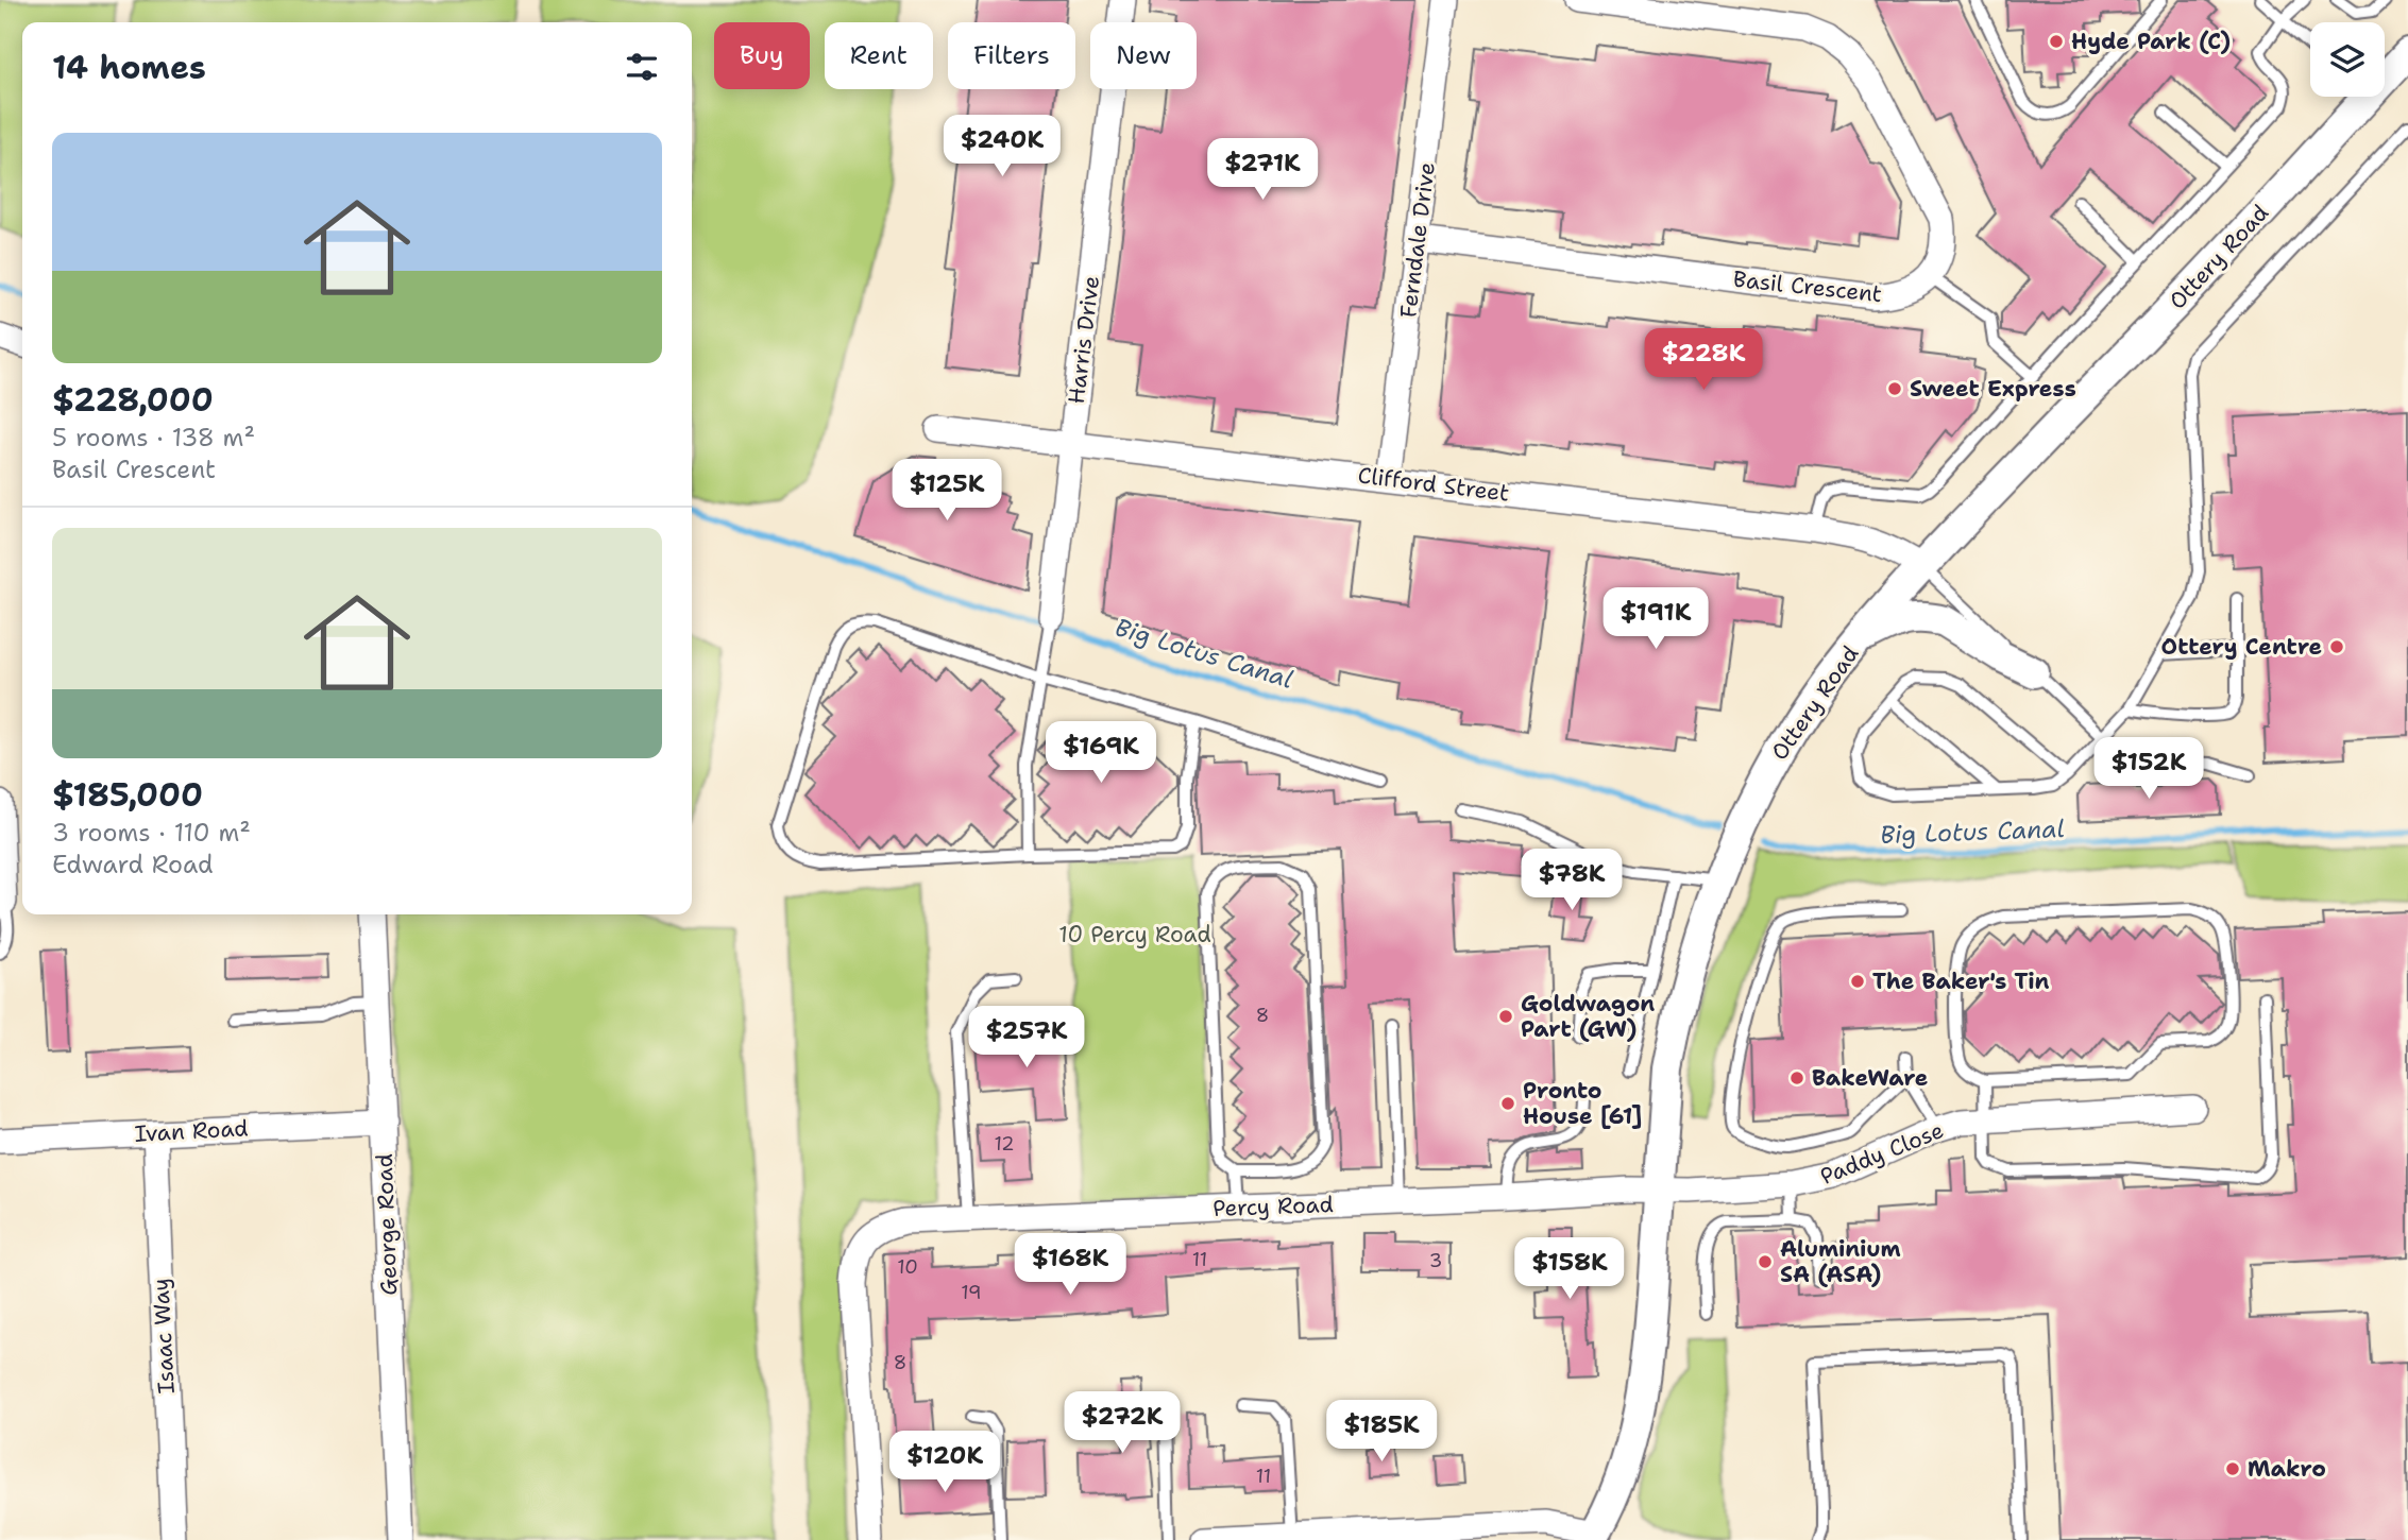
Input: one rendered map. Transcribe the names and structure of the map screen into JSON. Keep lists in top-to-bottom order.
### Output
{
  "streets": {
    "street": [
      "Ferndale Drive",
      "Ottery Road",
      "Basil Crescent",
      "Harris Drive",
      "Clifford Street",
      "Ivan Road",
      "Paddy Close",
      "Percy Road",
      "George Road",
      "Isaac Way"
    ]
  },
  "crossings": [
    ["Ferndale Drive", "Basil Crescent"],
    ["Ferndale Drive", "Clifford Street"],
    ["Ottery Road", "Clifford Street"],
    ["Ottery Road", "Paddy Close"],
    ["Ottery Road", "Percy Road"],
    ["Harris Drive", "Clifford Street"],
    ["Ivan Road", "George Road"],
    ["Ivan Road", "Isaac Way"],
    ["Paddy Close", "Percy Road"]
  ],
  "water": ["Big Lotus Canal"],
  "parks": ["10 Percy Road"],
  "places": [
    "Hyde Park (C)",
    "Sweet Express",
    "Ottery Centre",
    "The Baker's Tin",
    "Goldwagon Part (GW)",
    "BakeWare",
    "Pronto House [61]",
    "Aluminium SA (ASA)",
    "Makro"
  ],
  "house_numbers": [
    "8",
    "12",
    "11",
    "3",
    "10",
    "19",
    "8",
    "11"
  ],
  "page": {
    "chip": [
      "Buy",
      "Rent",
      "Filters",
      "New"
    ],
    "heading": "14 homes",
    "list": [
      {
        "name": "$228,000",
        "note": "5 rooms · 138 m² · Basil Crescent"
      },
      {
        "name": "$185,000",
        "note": "3 rooms · 110 m² · Edward Road"
      }
    ],
    "price": [
      "$240K",
      "$271K",
      "$228K",
      "$125K",
      "$191K",
      "$169K",
      "$152K",
      "$78K",
      "$257K",
      "$168K",
      "$158K",
      "$272K",
      "$185K",
      "$120K"
    ]
  }
}
